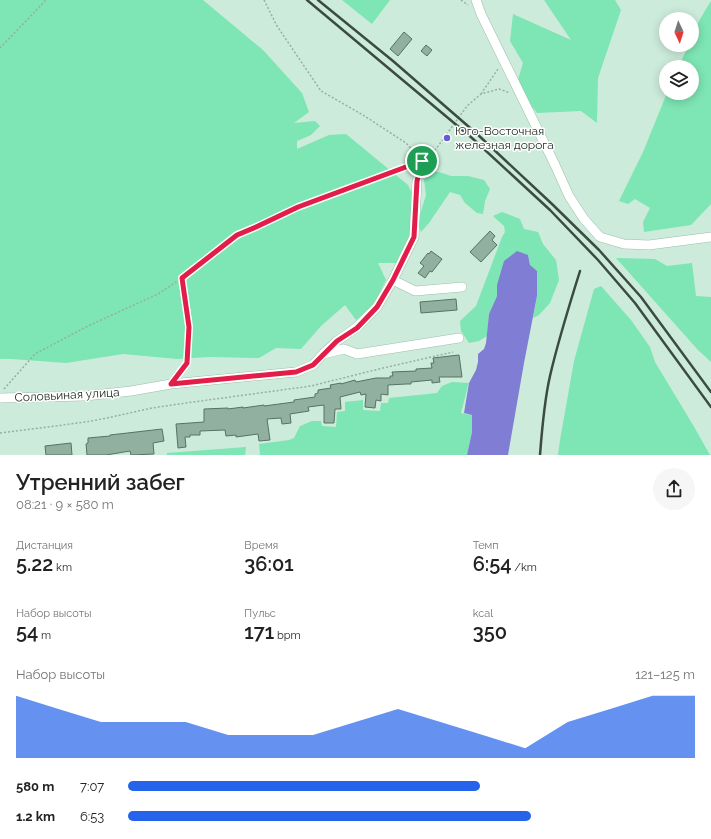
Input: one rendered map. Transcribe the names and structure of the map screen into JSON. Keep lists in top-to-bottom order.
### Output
{
  "streets": {
    "street": ["Соловьиная улица"]
  },
  "places": ["Юго-Восточная железная дорога"],
  "north": "bottom",
  "page": {
    "heading": ["Утренний забег", "08:21 · 9 × 580 m"],
    "stats": [
      ["Дистанция", "5.22 km"],
      ["Время", "36:01"],
      ["Темп", "6:54 /km"],
      ["Набор высоты", "54 m"],
      ["Пульс", "171 bpm"],
      ["kcal", "350"]
    ],
    "chart": ["Набор высоты", "121–125 m"],
    "list": [
      {
        "name": "580 m",
        "note": "7:07"
      },
      {
        "name": "1.2 km",
        "note": "6:53"
      }
    ]
  }
}
